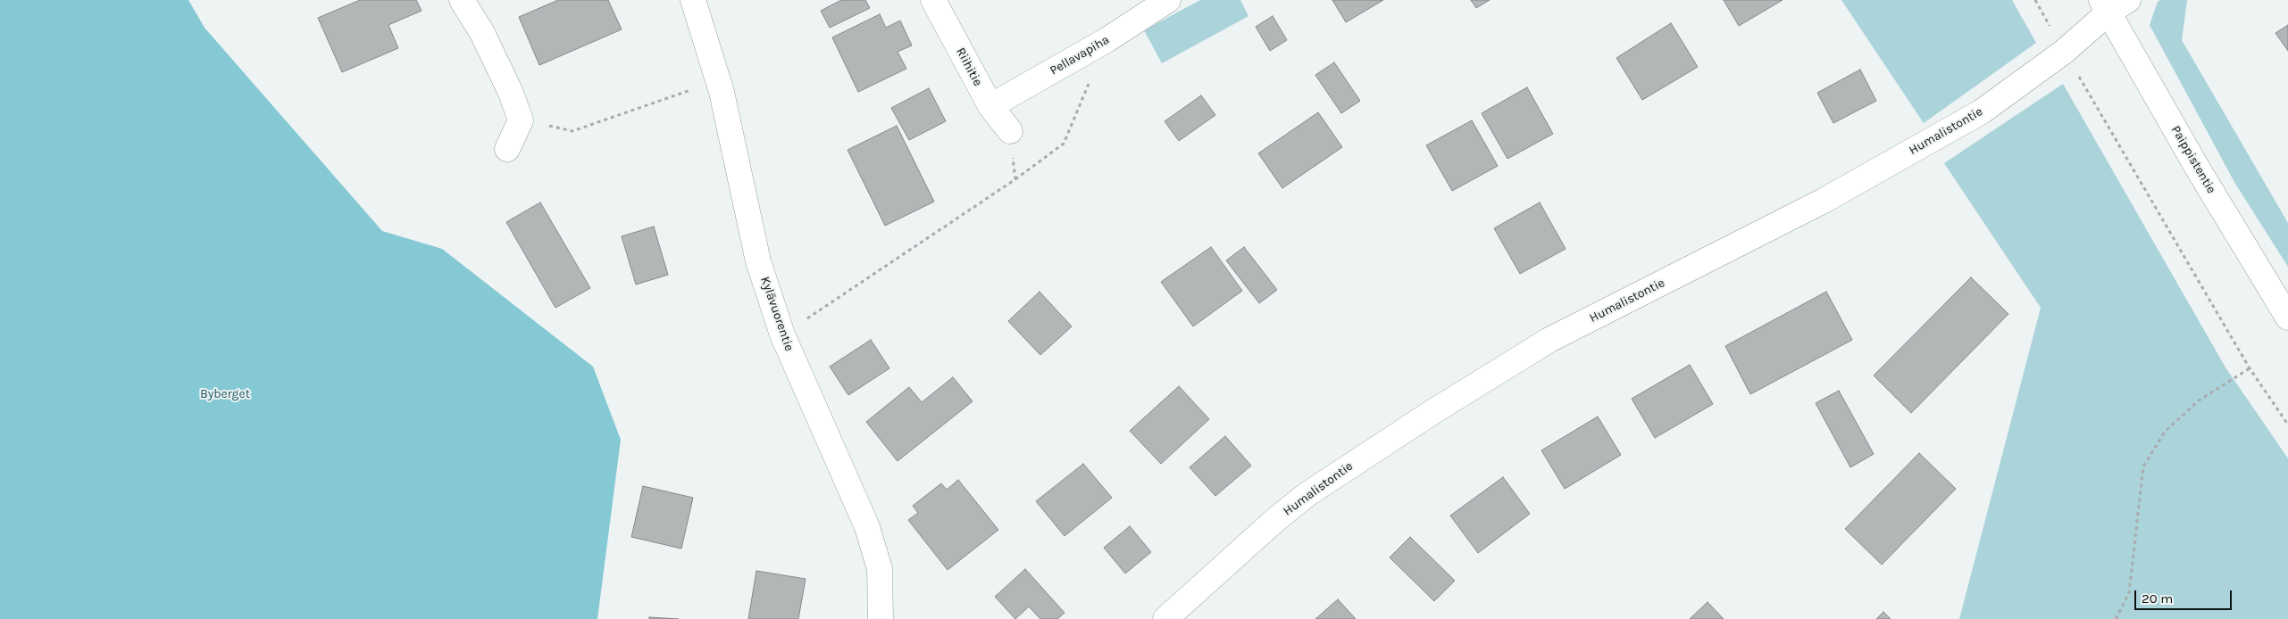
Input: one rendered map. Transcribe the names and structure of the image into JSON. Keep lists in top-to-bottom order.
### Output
{
  "streets": {
    "street": [
      "Pellavapiha",
      "Riihitie",
      "Humalistontie",
      "Paippistentie",
      "Kylävuorentie"
    ]
  },
  "crossings": [
    ["Pellavapiha", "Riihitie"],
    ["Humalistontie", "Paippistentie"]
  ],
  "parks": ["Byberget"],
  "scale_bar": "20 m"
}
